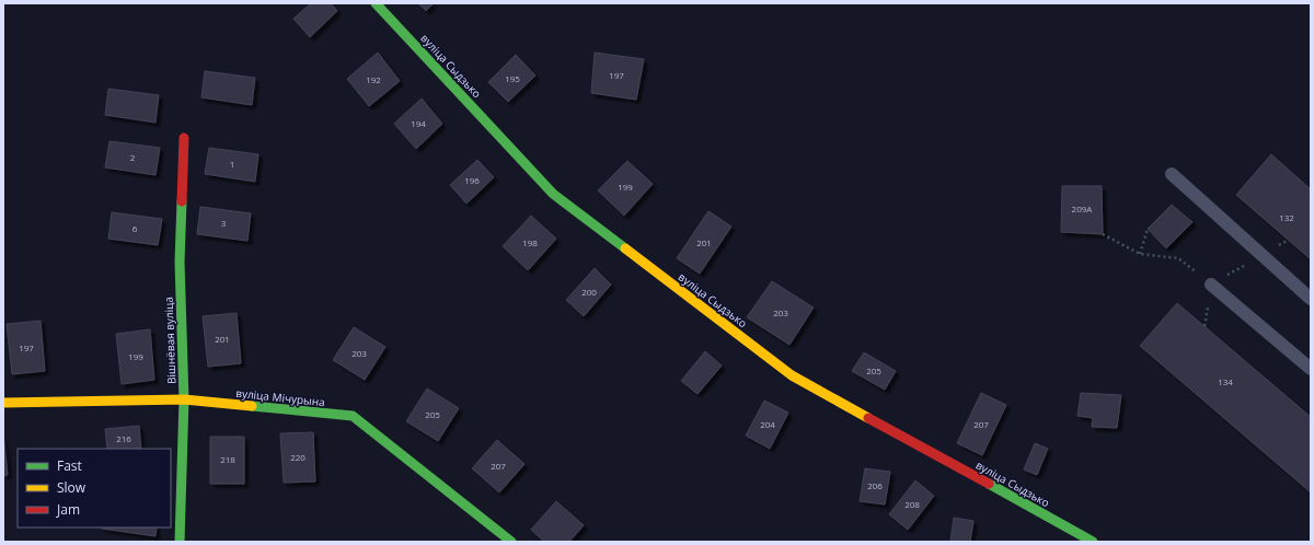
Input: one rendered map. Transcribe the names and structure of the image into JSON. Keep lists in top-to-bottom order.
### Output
{
  "streets": {
    "street": ["вуліца Сыдзько", "Вішнёвая вуліца", "вуліца Мічурына"]
  },
  "crossings": [
    ["Вішнёвая вуліца", "вуліца Мічурына"]
  ],
  "house_numbers": [
    "197",
    "195",
    "192",
    "194",
    "2",
    "1",
    "196",
    "199",
    "209А",
    "132",
    "3",
    "6",
    "198",
    "201",
    "200",
    "203",
    "201",
    "197",
    "203",
    "199",
    "205",
    "134",
    "205",
    "204",
    "207",
    "216",
    "220",
    "218",
    "207",
    "206",
    "208"
  ],
  "legend": ["Fast", "Slow", "Jam"]
}
